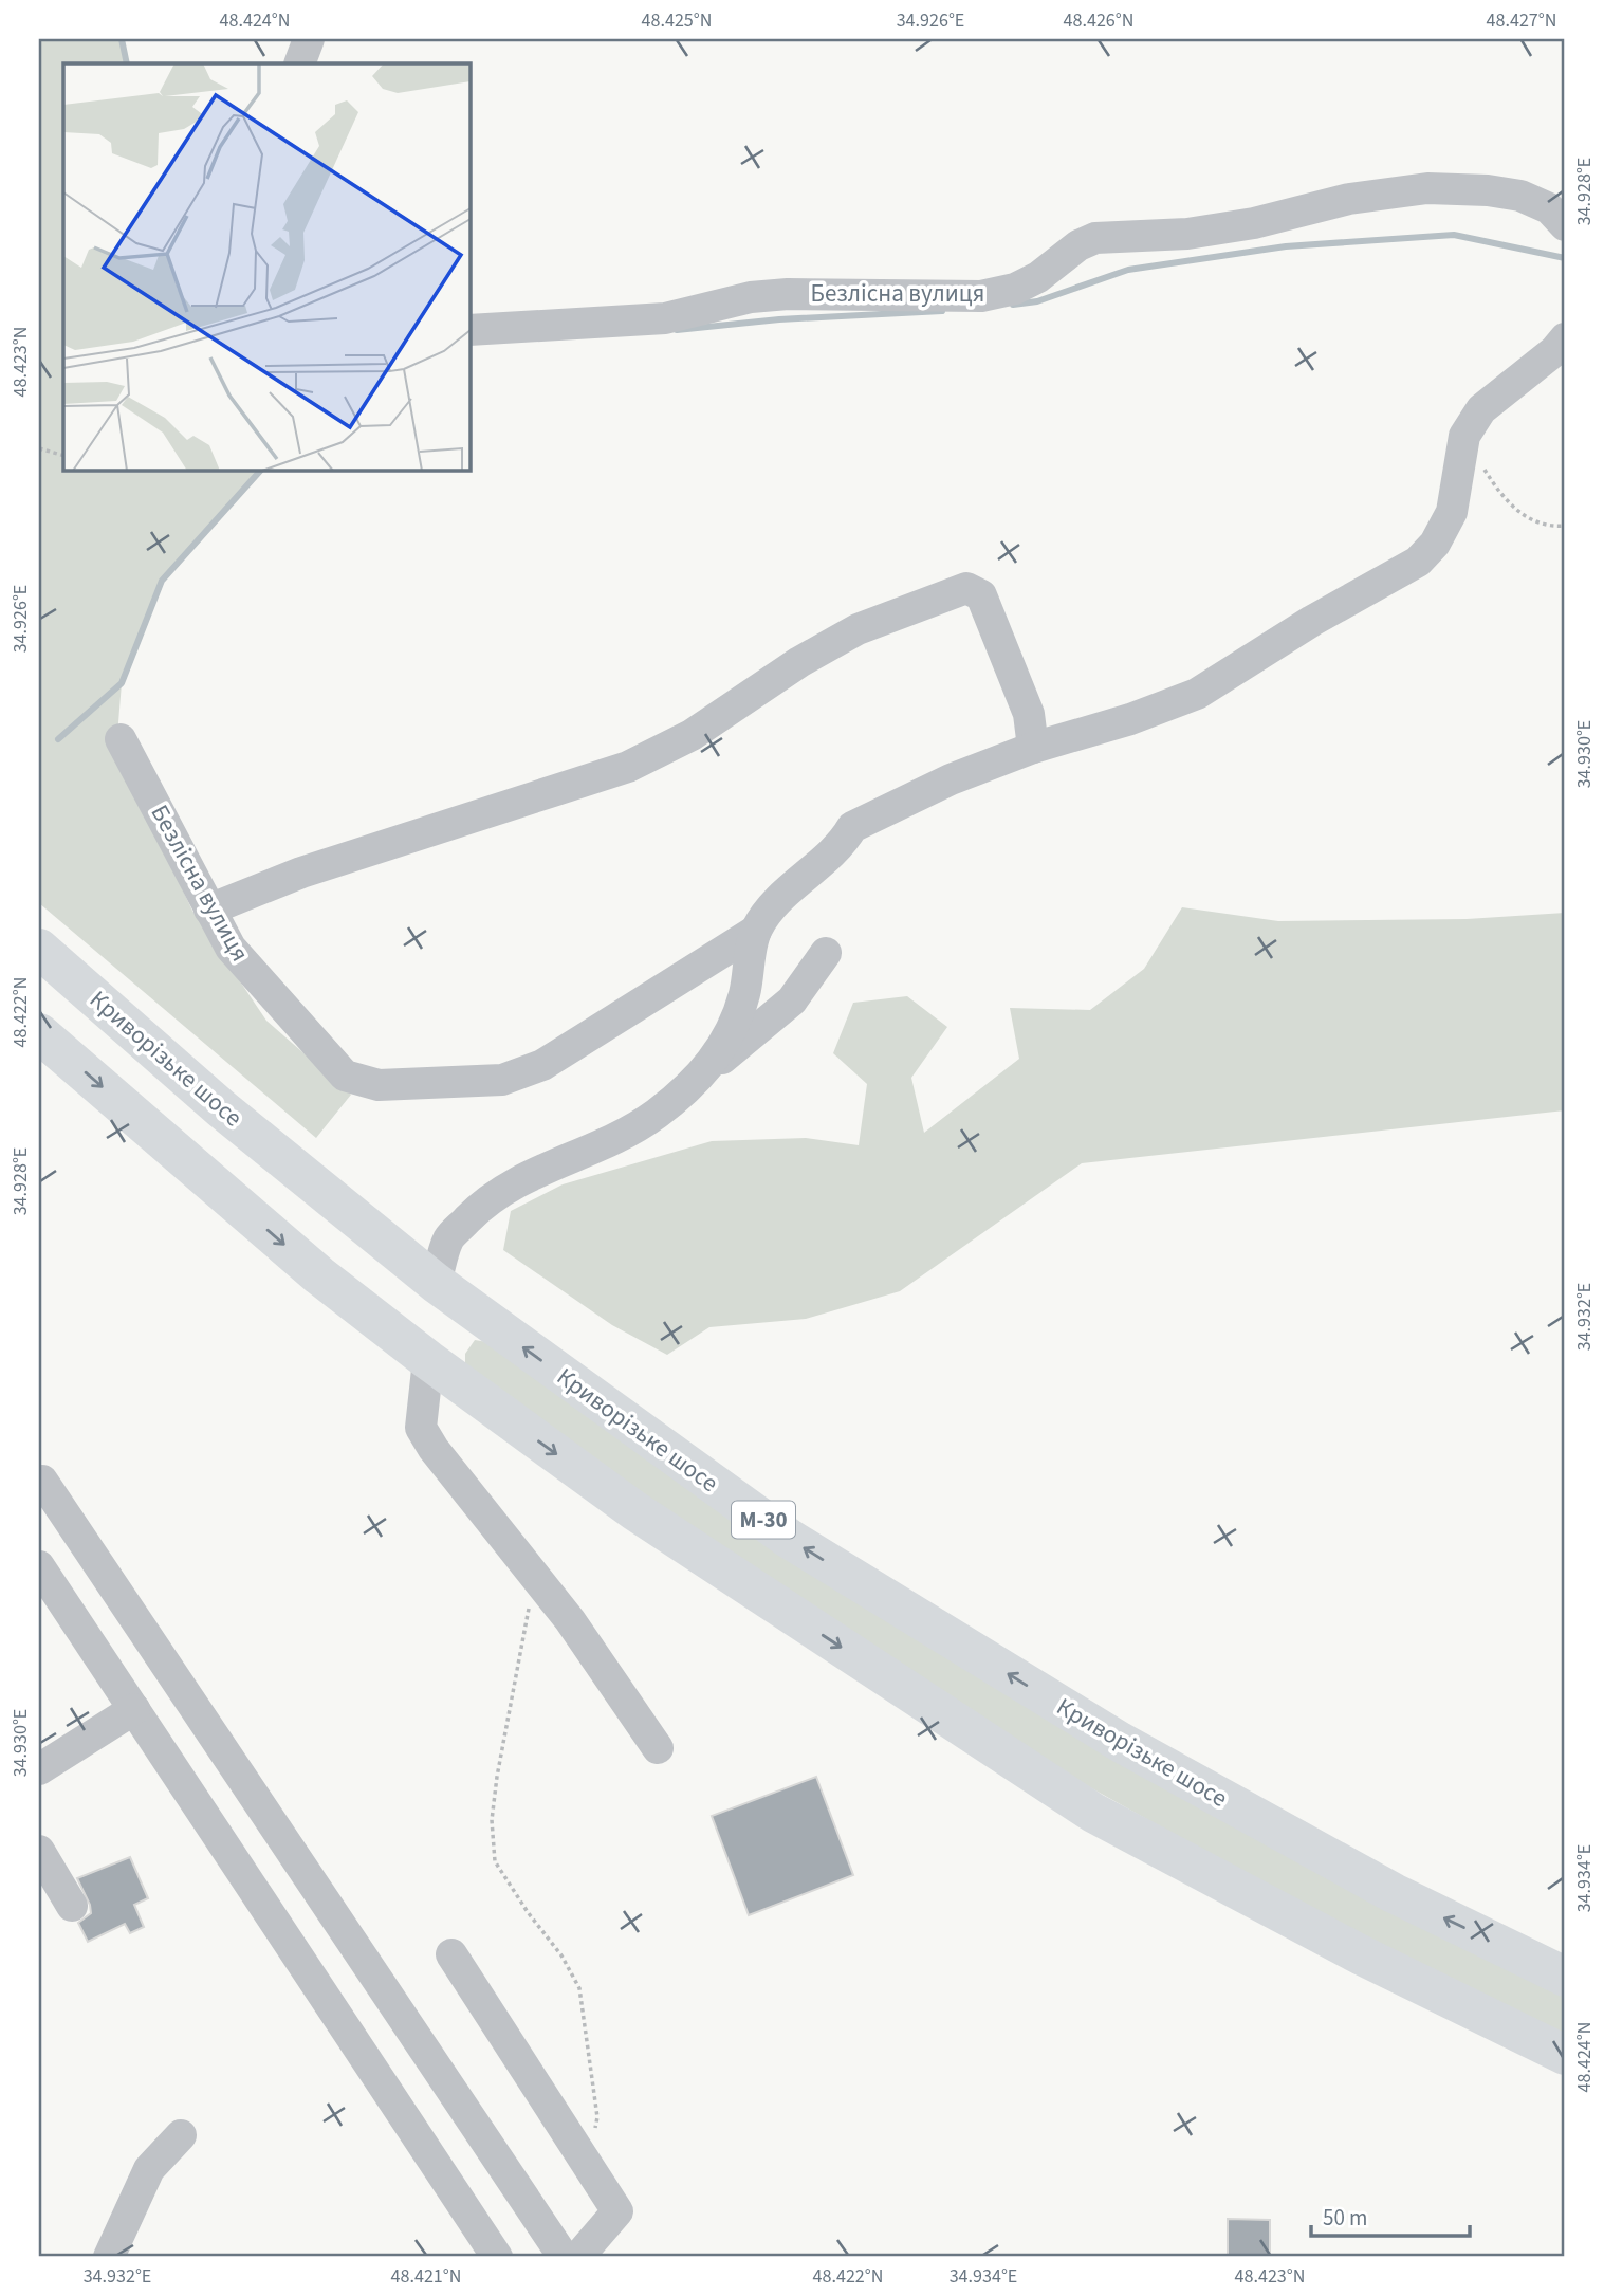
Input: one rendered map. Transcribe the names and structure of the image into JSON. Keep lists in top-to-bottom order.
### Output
{
  "streets": {
    "highway": ["Криворізьке шосе", "М-30"],
    "street": ["Безлісна вулиця"]
  },
  "crossings": [
    ["Безлісна вулиця", "Криворізьке шосе"]
  ],
  "scale_bar": "50 m",
  "coordinates": [
    "48.424°N",
    "48.425°N",
    "34.926°E",
    "48.426°N",
    "48.427°N",
    "34.928°E",
    "48.423°N",
    "34.930°E",
    "48.422°N",
    "34.932°E",
    "34.934°E",
    "48.421°N"
  ]
}
